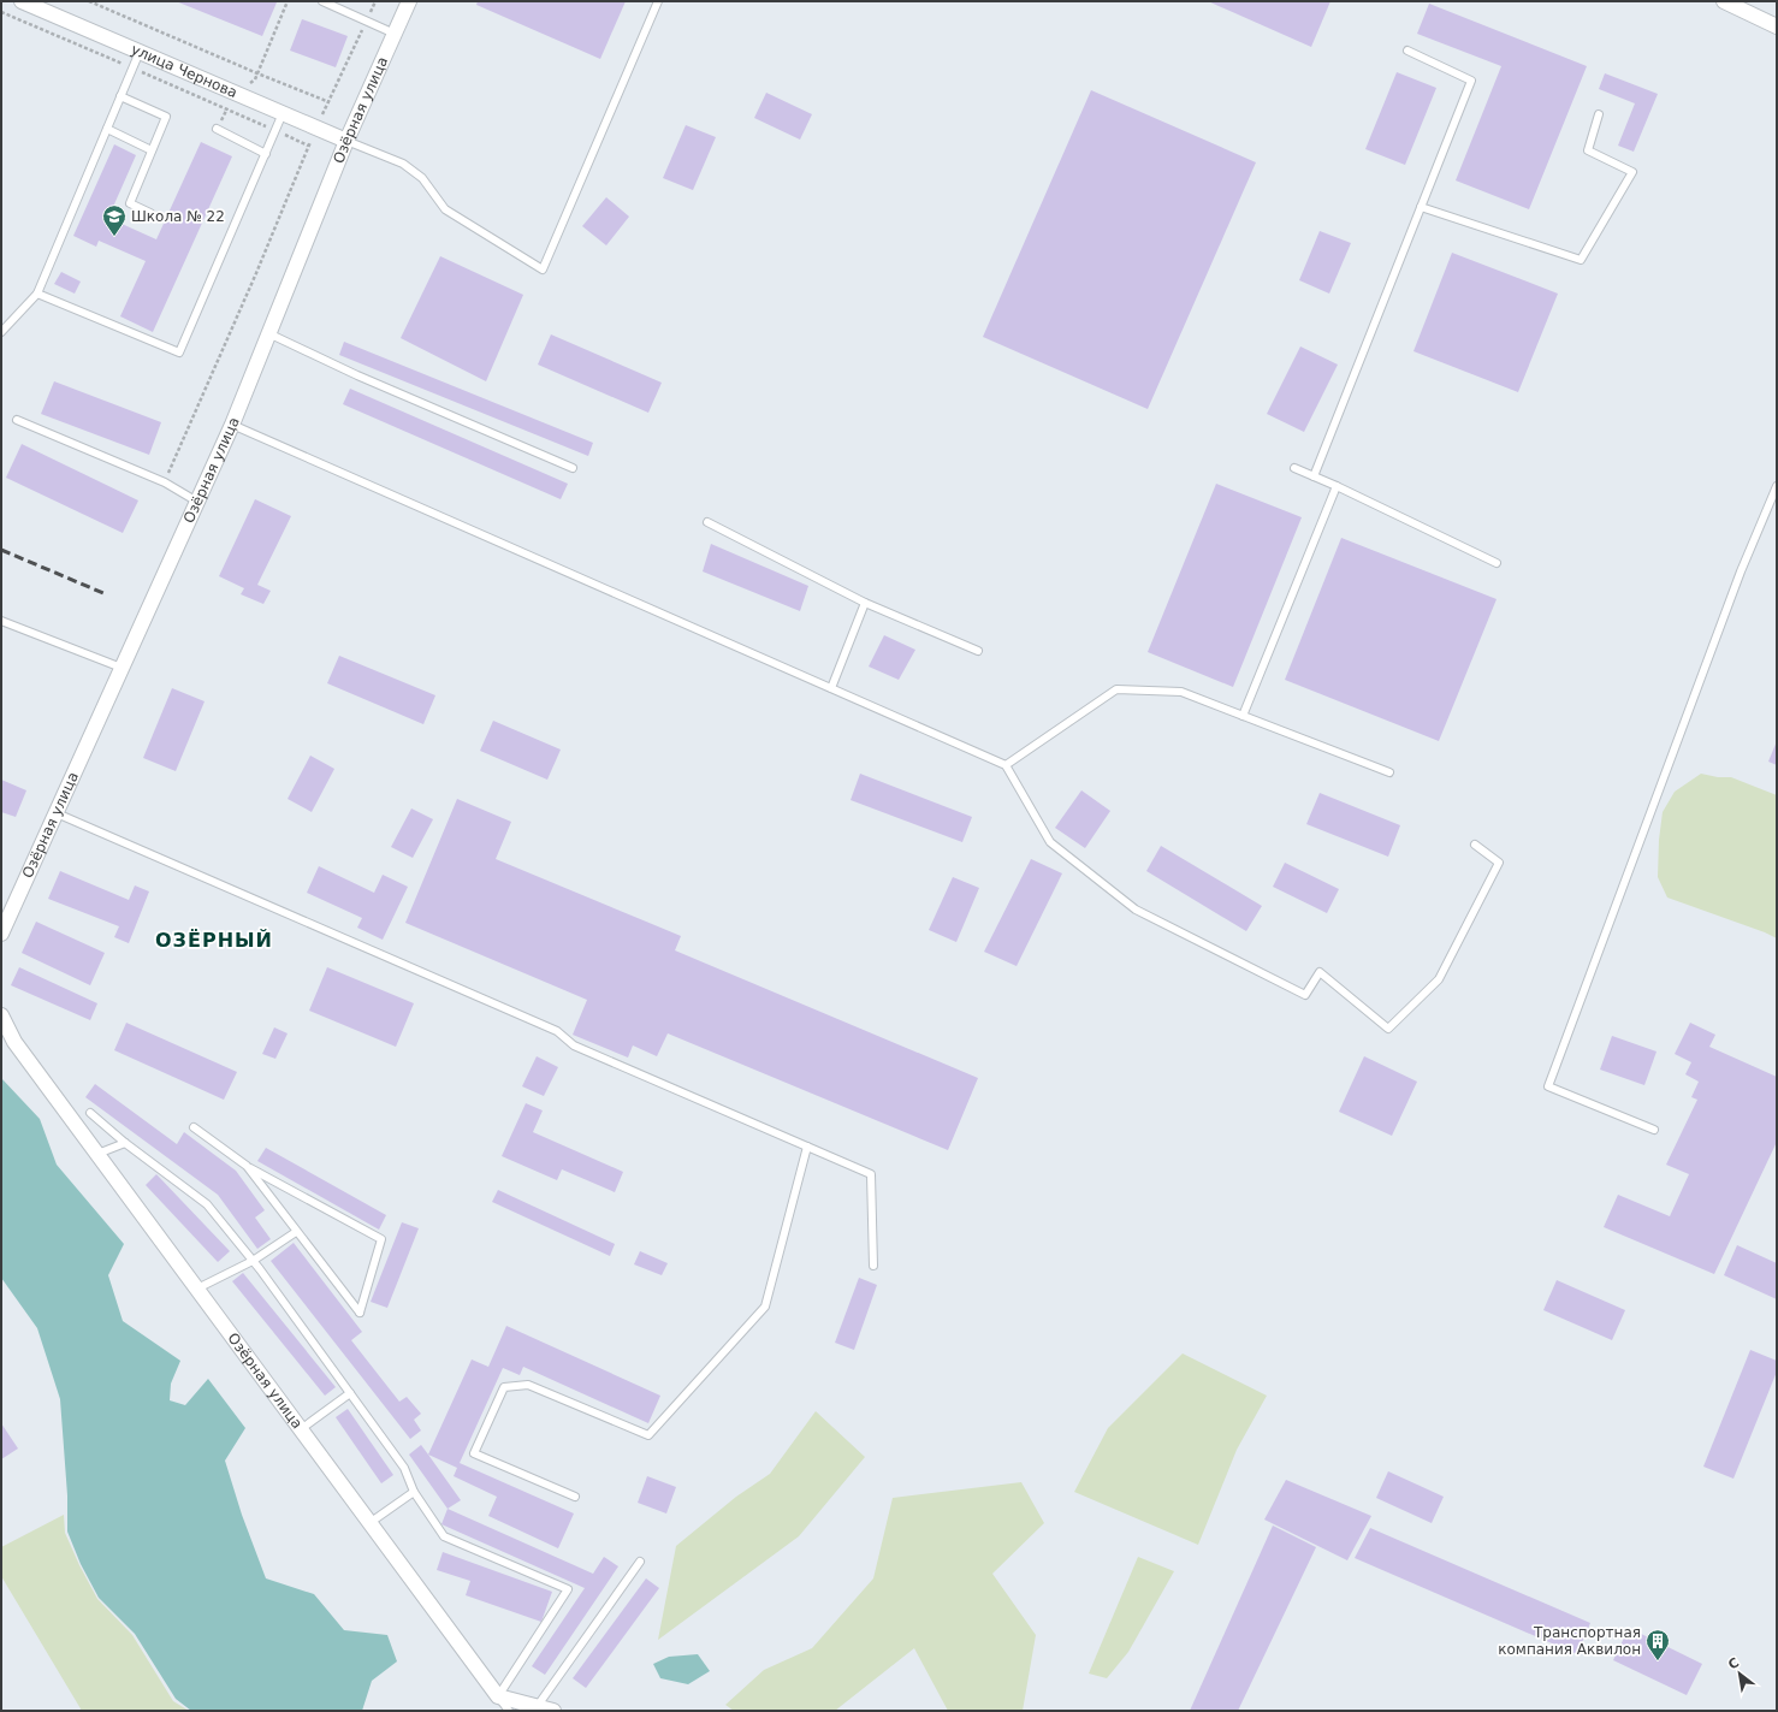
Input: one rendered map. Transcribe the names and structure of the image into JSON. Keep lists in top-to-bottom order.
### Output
{
  "streets": {
    "street": ["улица Чернова", "Озёрная улица"]
  },
  "crossings": [
    ["улица Чернова", "Озёрная улица"]
  ],
  "districts": ["ОЗЁРНЫЙ"],
  "places": {
    "school or university": ["Школа № 22"],
    "building": ["Транспортная компания Аквилон"]
  },
  "north": "top left"
}
